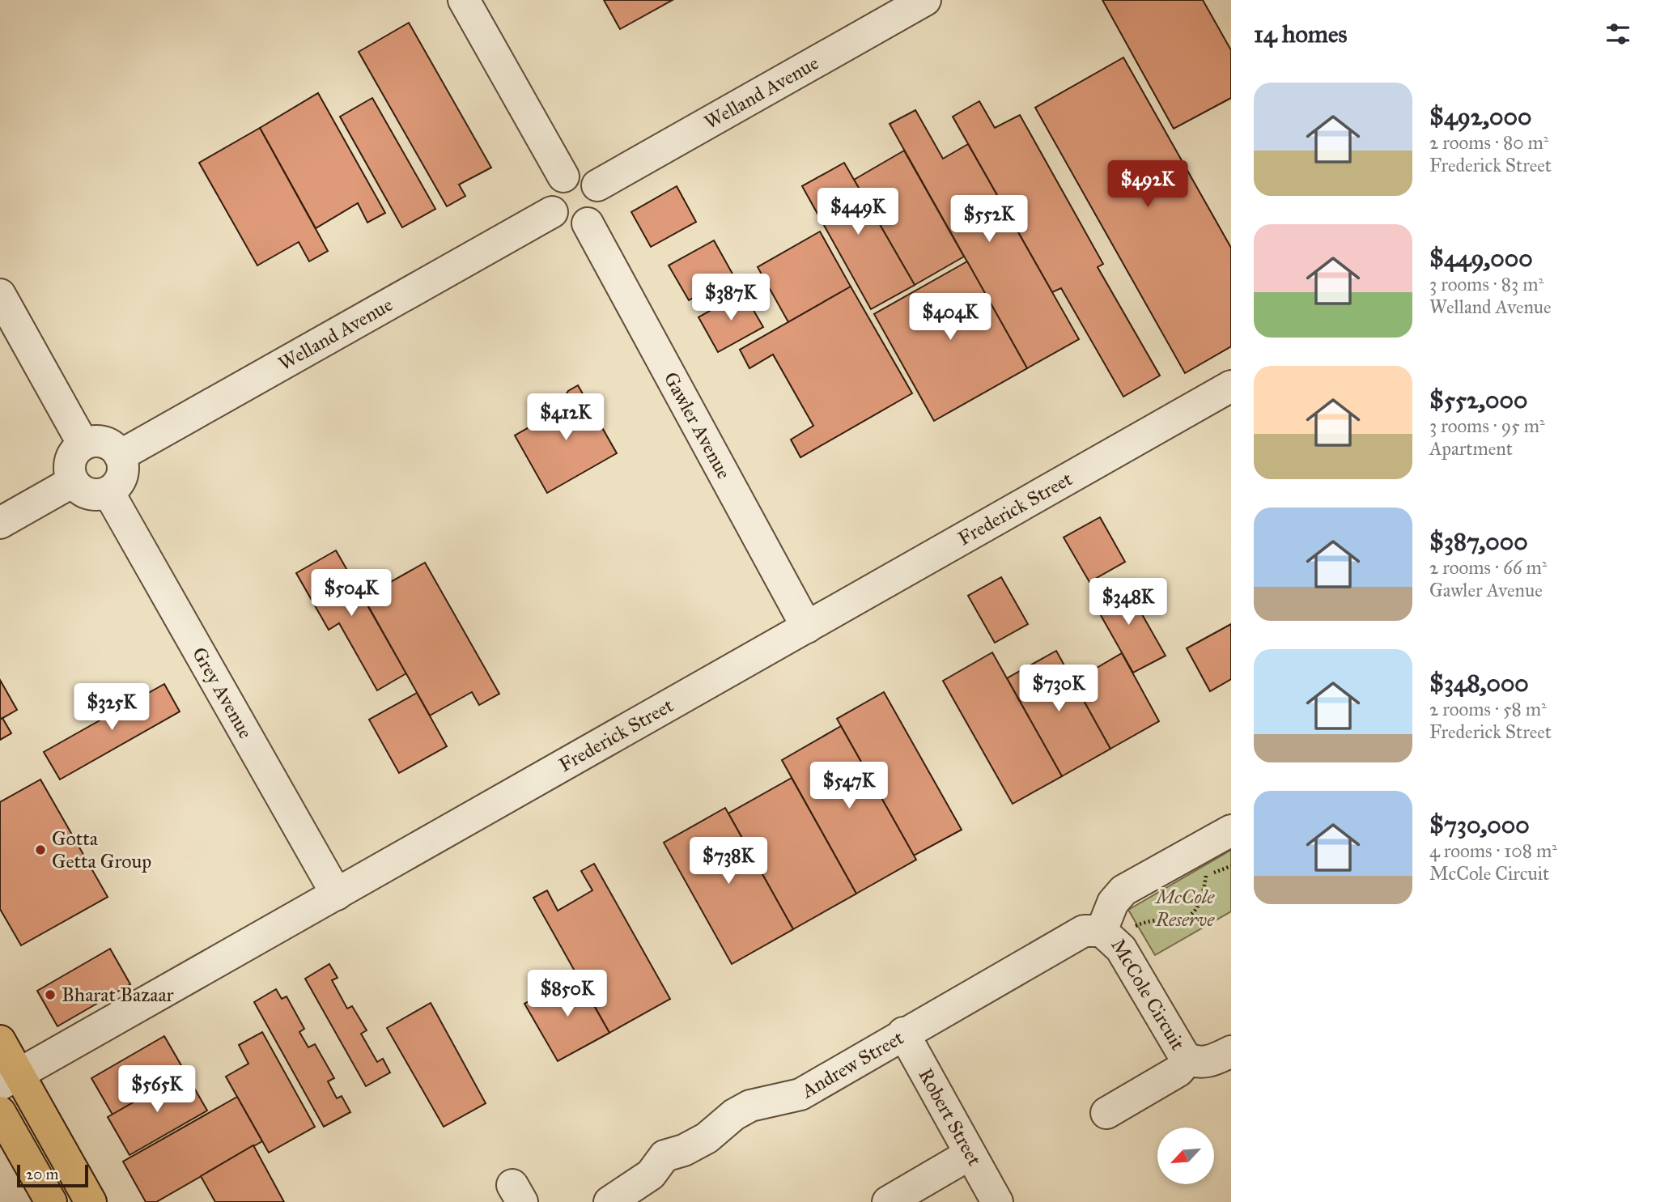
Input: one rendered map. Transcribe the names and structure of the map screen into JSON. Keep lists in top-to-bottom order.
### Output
{
  "streets": {
    "street": [
      "Welland Avenue",
      "Gawler Avenue",
      "Frederick Street",
      "Grey Avenue",
      "McCole Circuit",
      "Andrew Street",
      "Robert Street"
    ]
  },
  "crossings": [
    ["Welland Avenue", "Gawler Avenue"],
    ["Welland Avenue", "Grey Avenue"],
    ["Gawler Avenue", "Frederick Street"],
    ["Frederick Street", "Grey Avenue"],
    ["McCole Circuit", "Andrew Street"],
    ["Andrew Street", "Robert Street"]
  ],
  "parks": ["McCole Reserve"],
  "places": ["Gotta Getta Group", "Bharat Bazaar"],
  "scale_bar": "20 m",
  "north": "bottom left",
  "page": {
    "heading": "14 homes",
    "list": [
      {
        "name": "$492,000",
        "note": "2 rooms · 80 m² · Frederick Street"
      },
      {
        "name": "$449,000",
        "note": "3 rooms · 83 m² · Welland Avenue"
      },
      {
        "name": "$552,000",
        "note": "3 rooms · 95 m² · Apartment"
      },
      {
        "name": "$387,000",
        "note": "2 rooms · 66 m² · Gawler Avenue"
      },
      {
        "name": "$348,000",
        "note": "2 rooms · 58 m² · Frederick Street"
      },
      {
        "name": "$730,000",
        "note": "4 rooms · 108 m² · McCole Circuit"
      }
    ],
    "price": [
      "$492K",
      "$449K",
      "$552K",
      "$387K",
      "$404K",
      "$412K",
      "$504K",
      "$348K",
      "$730K",
      "$325K",
      "$547K",
      "$738K",
      "$850K",
      "$565K"
    ],
    "scale": "20 m"
  }
}
